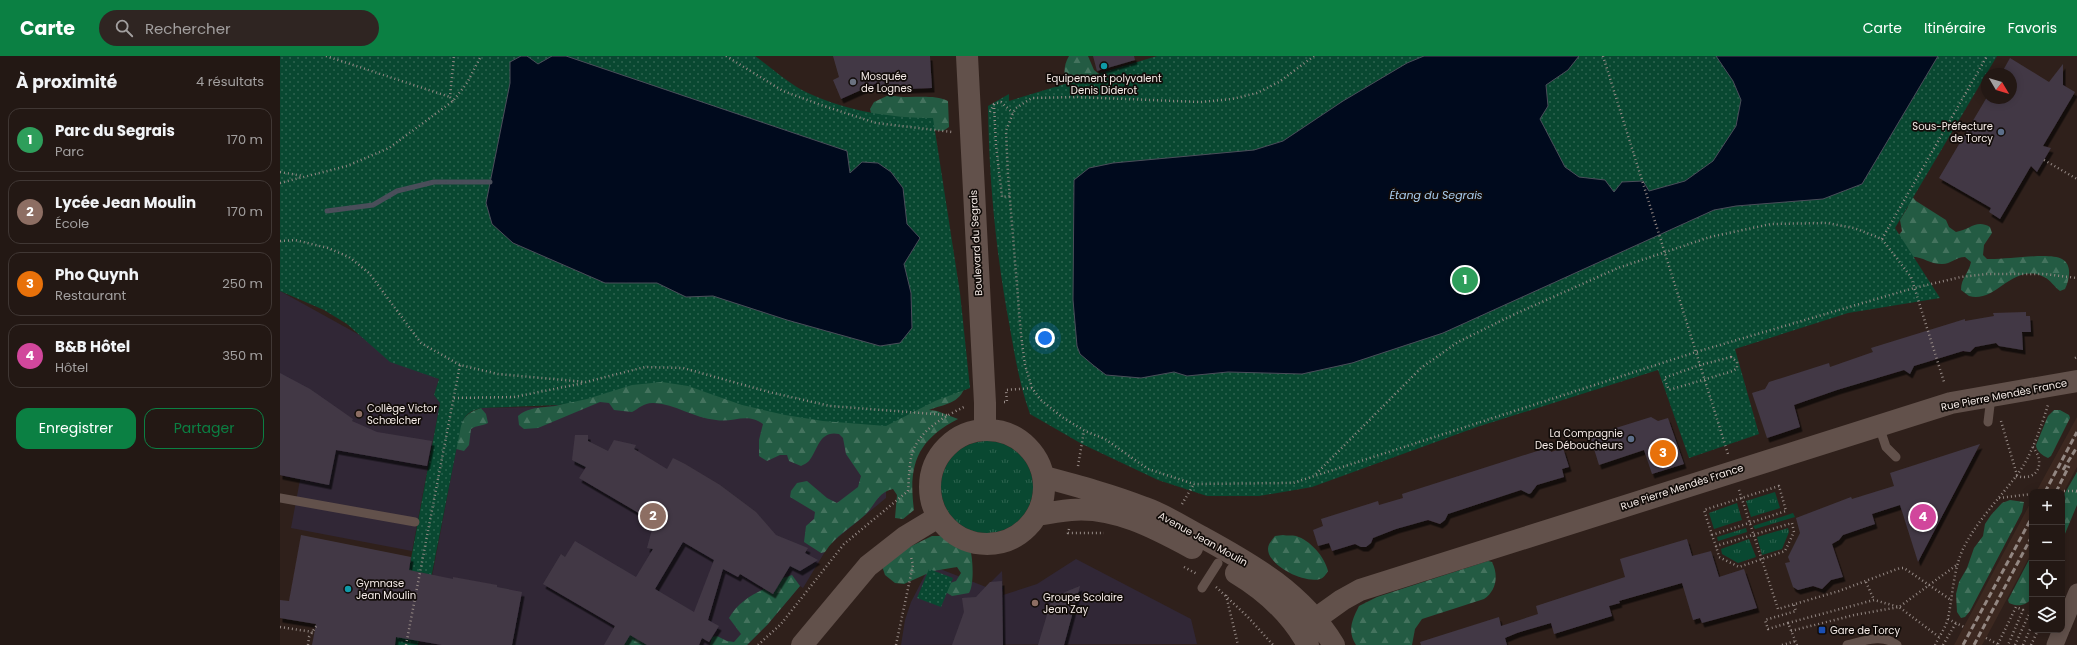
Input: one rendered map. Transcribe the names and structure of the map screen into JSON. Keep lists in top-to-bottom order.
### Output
{
  "streets": {
    "street": ["Boulevard du Segrais", "Rue Pierre Mendès France", "Avenue Jean Moulin"]
  },
  "crossings": [
    ["Boulevard du Segrais", "Avenue Jean Moulin"],
    ["Rue Pierre Mendès France", "Avenue Jean Moulin"]
  ],
  "water": ["Étang du Segrais"],
  "places": {
    "other": [
      "Equipement polyvalent Denis Diderot",
      "Mosquée de Lognes",
      "Sous-Préfecture de Torcy",
      "Collège Victor Schœlcher",
      "La Compagnie Des Déboucheurs",
      "Gymnase Jean Moulin",
      "Groupe Scolaire Jean Zay"
    ],
    "transit": ["Gare de Torcy"]
  },
  "north": "bottom right",
  "page": {
    "header": "Carte",
    "search": "Rechercher",
    "nav": ["Carte", "Itinéraire", "Favoris"],
    "heading": ["À proximité", "4 résultats"],
    "list": [
      {
        "mark": "1",
        "name": "Parc du Segrais",
        "note": "Parc",
        "value": "170 m"
      },
      {
        "mark": "2",
        "name": "Lycée Jean Moulin",
        "note": "École",
        "value": "170 m"
      },
      {
        "mark": "3",
        "name": "Pho Quynh",
        "note": "Restaurant",
        "value": "250 m"
      },
      {
        "mark": "4",
        "name": "B&B Hôtel",
        "note": "Hôtel",
        "value": "350 m"
      }
    ],
    "pins": [
      "1",
      "3",
      "2",
      "4"
    ],
    "buttons": ["Enregistrer", "Partager"],
    "map_buttons": ["+", "−"]
  }
}
